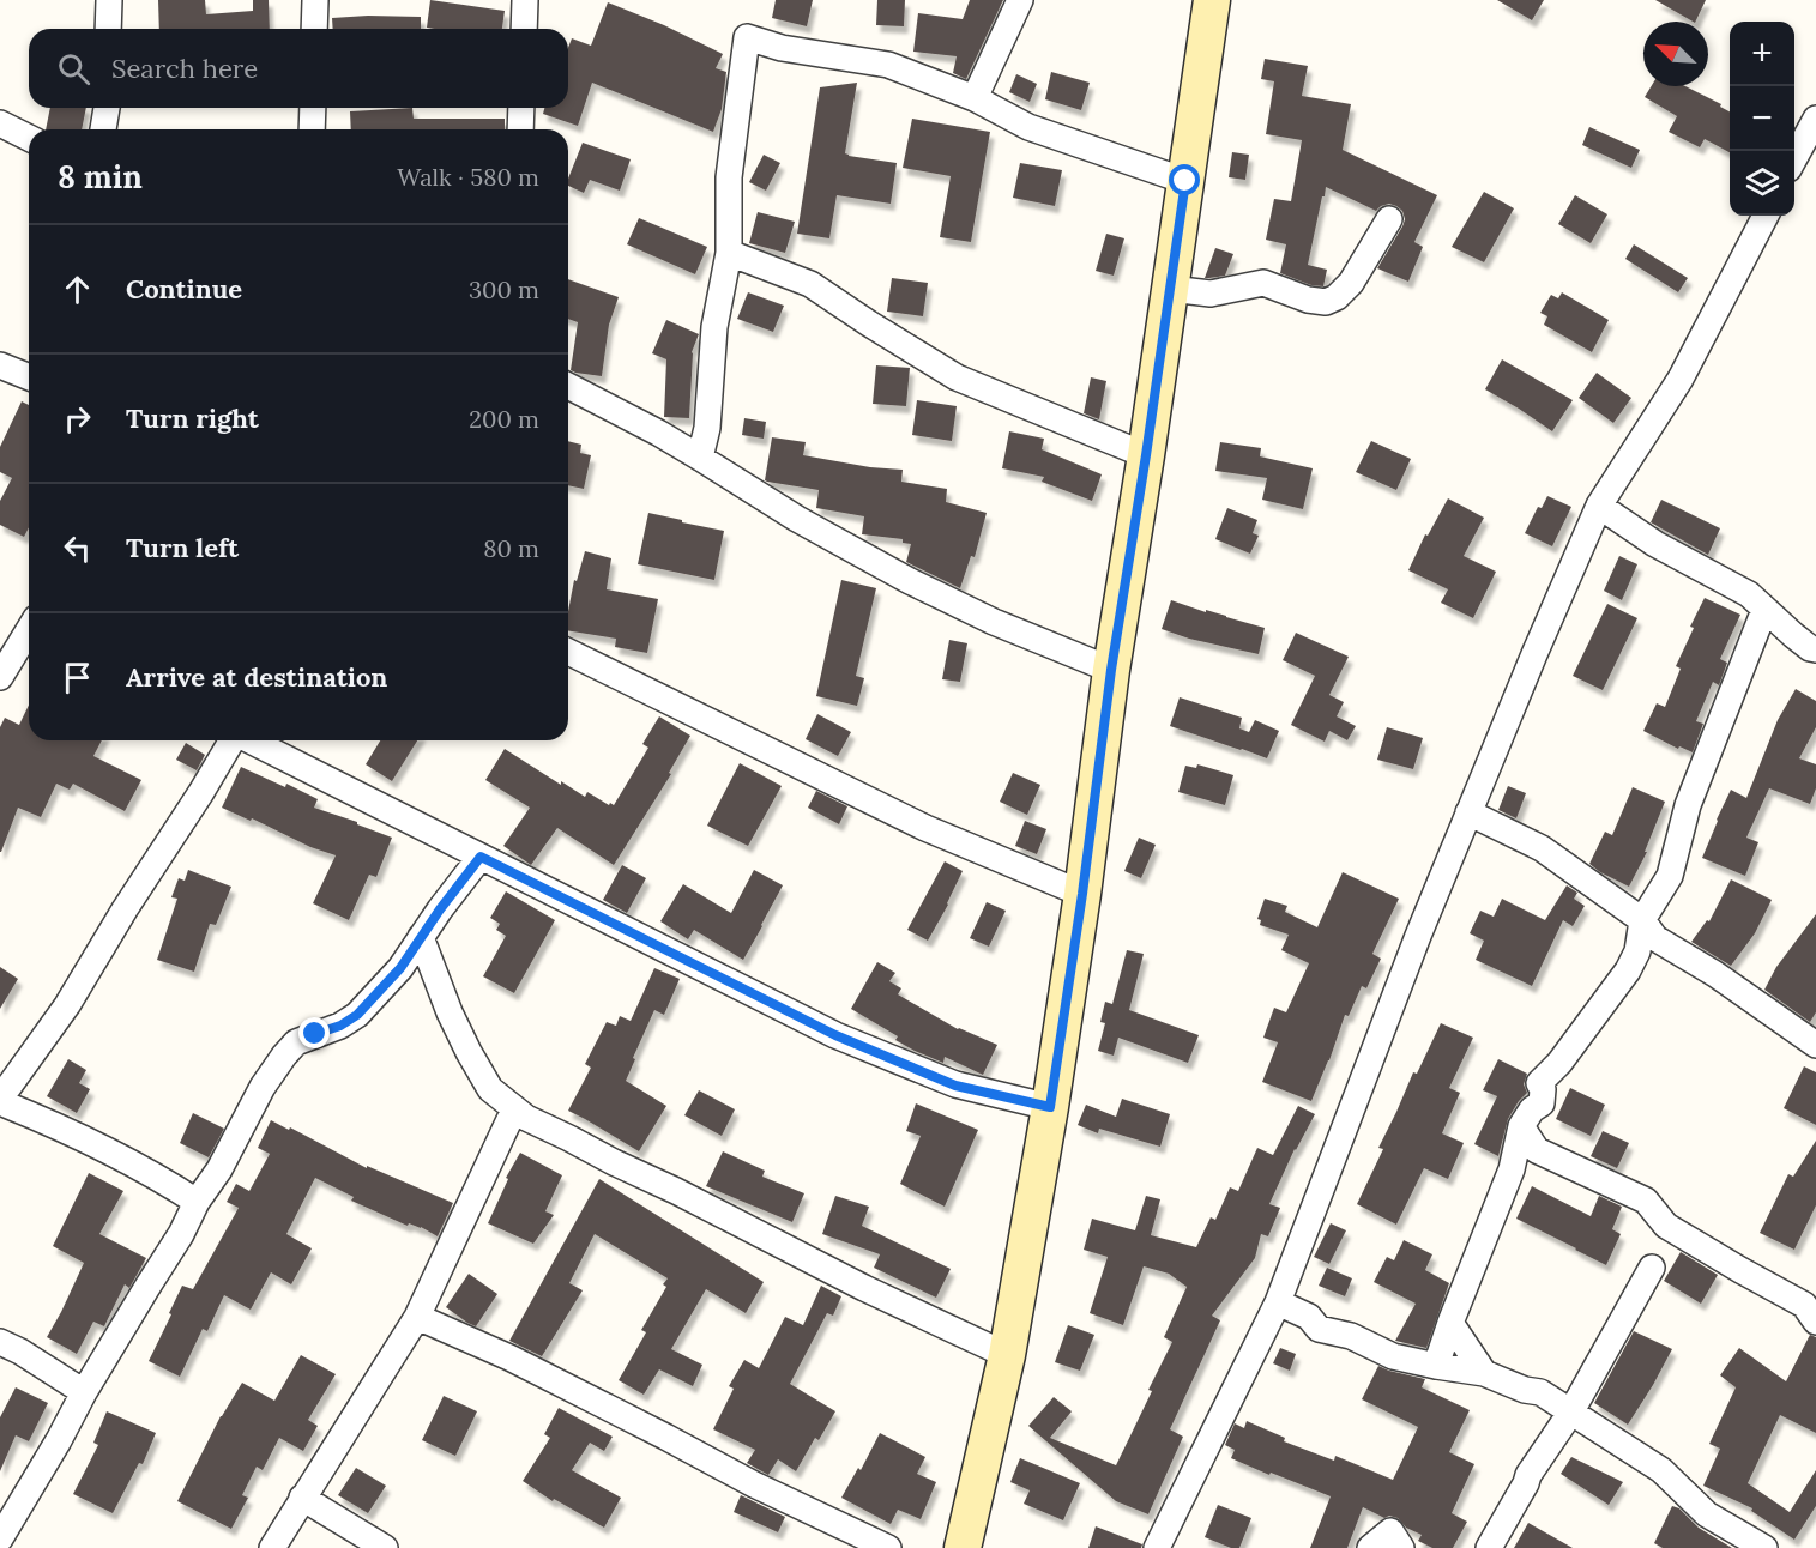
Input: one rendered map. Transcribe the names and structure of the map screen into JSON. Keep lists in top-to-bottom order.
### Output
{
  "north": "top left",
  "page": {
    "map_buttons": ["+", "−"],
    "search": "Search here",
    "heading": ["8 min", "Walk · 580 m"],
    "list": [
      ["Continue", "300 m"],
      ["Turn right", "200 m"],
      ["Turn left", "80 m"],
      "Arrive at destination"
    ]
  }
}
